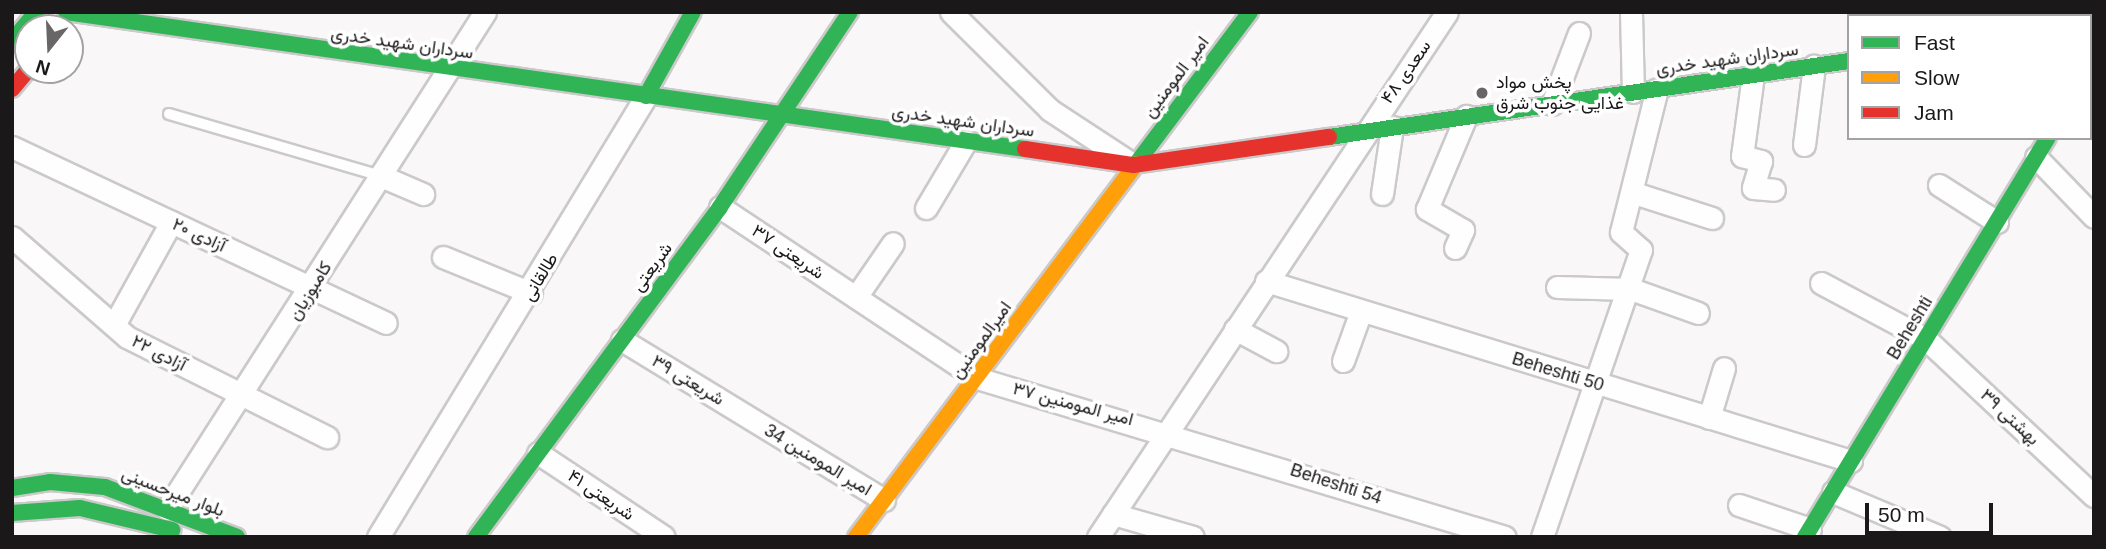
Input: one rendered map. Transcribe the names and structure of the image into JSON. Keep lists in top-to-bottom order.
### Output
{
  "streets": {
    "street": [
      "سرداران شهید خدری",
      "سعدی ۴۸",
      "امیر المومنین",
      "آزادی ۲۰",
      "شریعتی ۳۷",
      "شریعتی",
      "طالقانی",
      "کامبوزیان",
      "Beheshti",
      "امیرالمومنین",
      "آزادی ۲۲",
      "Beheshti 50",
      "شریعتی ۳۹",
      "امیر المومنین ۳۷",
      "بهشتی ۳۹",
      "امیر المومنین 34",
      "Beheshti 54",
      "بلوار میرحسینی",
      "شریعتی ۴۱"
    ]
  },
  "crossings": [
    ["سرداران شهید خدری", "سعدی ۴۸"],
    ["سرداران شهید خدری", "امیر المومنین"],
    ["سرداران شهید خدری", "شریعتی"],
    ["سرداران شهید خدری", "طالقانی"],
    ["سرداران شهید خدری", "کامبوزیان"],
    ["سرداران شهید خدری", "امیرالمومنین"],
    ["سعدی ۴۸", "Beheshti 50"],
    ["سعدی ۴۸", "امیر المومنین ۳۷"],
    ["سعدی ۴۸", "Beheshti 54"],
    ["امیر المومنین", "امیرالمومنین"],
    ["آزادی ۲۰", "کامبوزیان"],
    ["شریعتی ۳۷", "شریعتی"],
    ["شریعتی ۳۷", "امیرالمومنین"],
    ["شریعتی ۳۷", "امیر المومنین ۳۷"],
    ["شریعتی", "شریعتی ۳۹"],
    ["شریعتی", "شریعتی ۴۱"],
    ["کامبوزیان", "آزادی ۲۲"],
    ["کامبوزیان", "بلوار میرحسینی"],
    ["Beheshti", "Beheshti 50"],
    ["Beheshti", "بهشتی ۳۹"],
    ["امیرالمومنین", "امیر المومنین ۳۷"],
    ["امیرالمومنین", "امیر المومنین 34"],
    ["شریعتی ۳۹", "امیر المومنین 34"],
    ["امیر المومنین ۳۷", "Beheshti 54"]
  ],
  "places": ["پخش مواد غذایی جنوب شرق"],
  "legend": ["Fast", "Slow", "Jam"],
  "scale_bar": "50 m",
  "north": "bottom"
}
